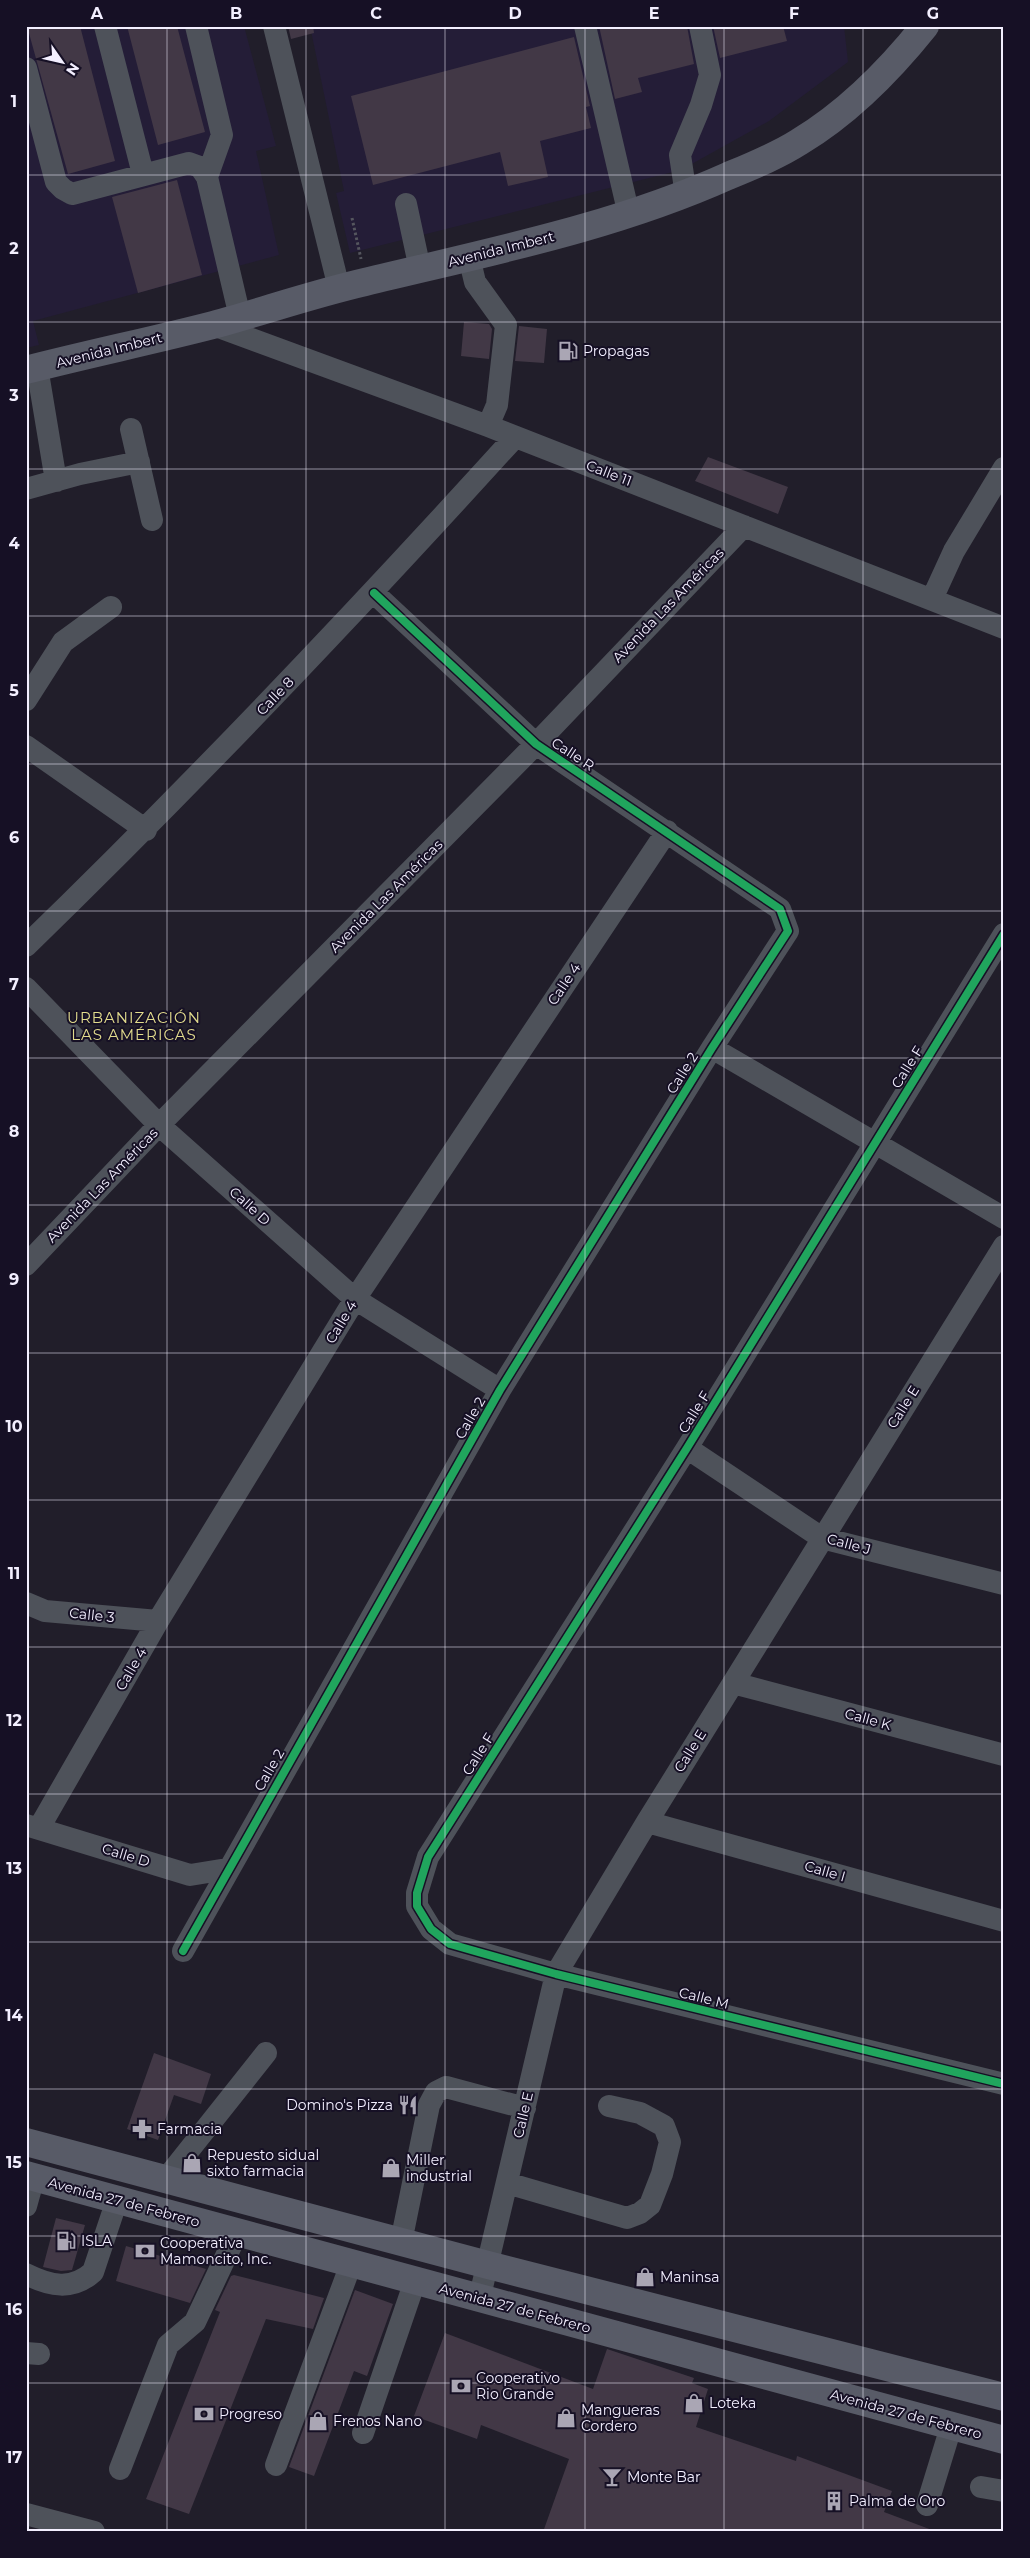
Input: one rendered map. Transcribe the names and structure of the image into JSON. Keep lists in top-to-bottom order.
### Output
{
  "streets": {
    "main road": ["Avenida Imbert", "Avenida 27 de Febrero"],
    "street": [
      "Calle 11",
      "Avenida Las Américas",
      "Calle 8",
      "Calle R",
      "Calle 4",
      "Calle F",
      "Calle 2",
      "Calle D",
      "Calle E",
      "Calle J",
      "Calle 3",
      "Calle K",
      "Calle I",
      "Calle M"
    ]
  },
  "crossings": [
    ["Avenida Imbert", "Calle 11"],
    ["Calle 11", "Avenida Las Américas"],
    ["Calle 11", "Calle 8"],
    ["Avenida Las Américas", "Calle R"],
    ["Avenida Las Américas", "Calle D"],
    ["Calle 8", "Calle R"],
    ["Calle R", "Calle 4"],
    ["Calle R", "Calle 2"],
    ["Calle 4", "Calle D"],
    ["Calle 4", "Calle 3"],
    ["Calle F", "Calle J"],
    ["Calle F", "Calle M"],
    ["Calle 2", "Calle D"],
    ["Calle E", "Calle J"],
    ["Calle E", "Calle K"],
    ["Calle E", "Calle I"],
    ["Calle E", "Calle M"],
    ["Calle E", "Avenida 27 de Febrero"]
  ],
  "districts": ["URBANIZACIÓN LAS AMÉRICAS"],
  "places": {
    "fuel station": ["Propagas", "ISLA"],
    "restaurant": ["Domino's Pizza"],
    "pharmacy": ["Farmacia"],
    "shop": [
      "Repuesto sidual sixto farmacia",
      "Miller industrial",
      "Maninsa",
      "Loteka",
      "Mangueras Cordero",
      "Frenos Nano"
    ],
    "bank": ["Cooperativa Mamoncito, Inc.", "Cooperativo Rio Grande", "Progreso"],
    "bar": ["Monte Bar"],
    "building": ["Palma de Oro"]
  },
  "north": "bottom right",
  "grid": {
    "columns": [
      "A",
      "B",
      "C",
      "D",
      "E",
      "F",
      "G"
    ],
    "rows": [
      "1",
      "2",
      "3",
      "4",
      "5",
      "6",
      "7",
      "8",
      "9",
      "10",
      "11",
      "12",
      "13",
      "14",
      "15",
      "16",
      "17"
    ]
  }
}
